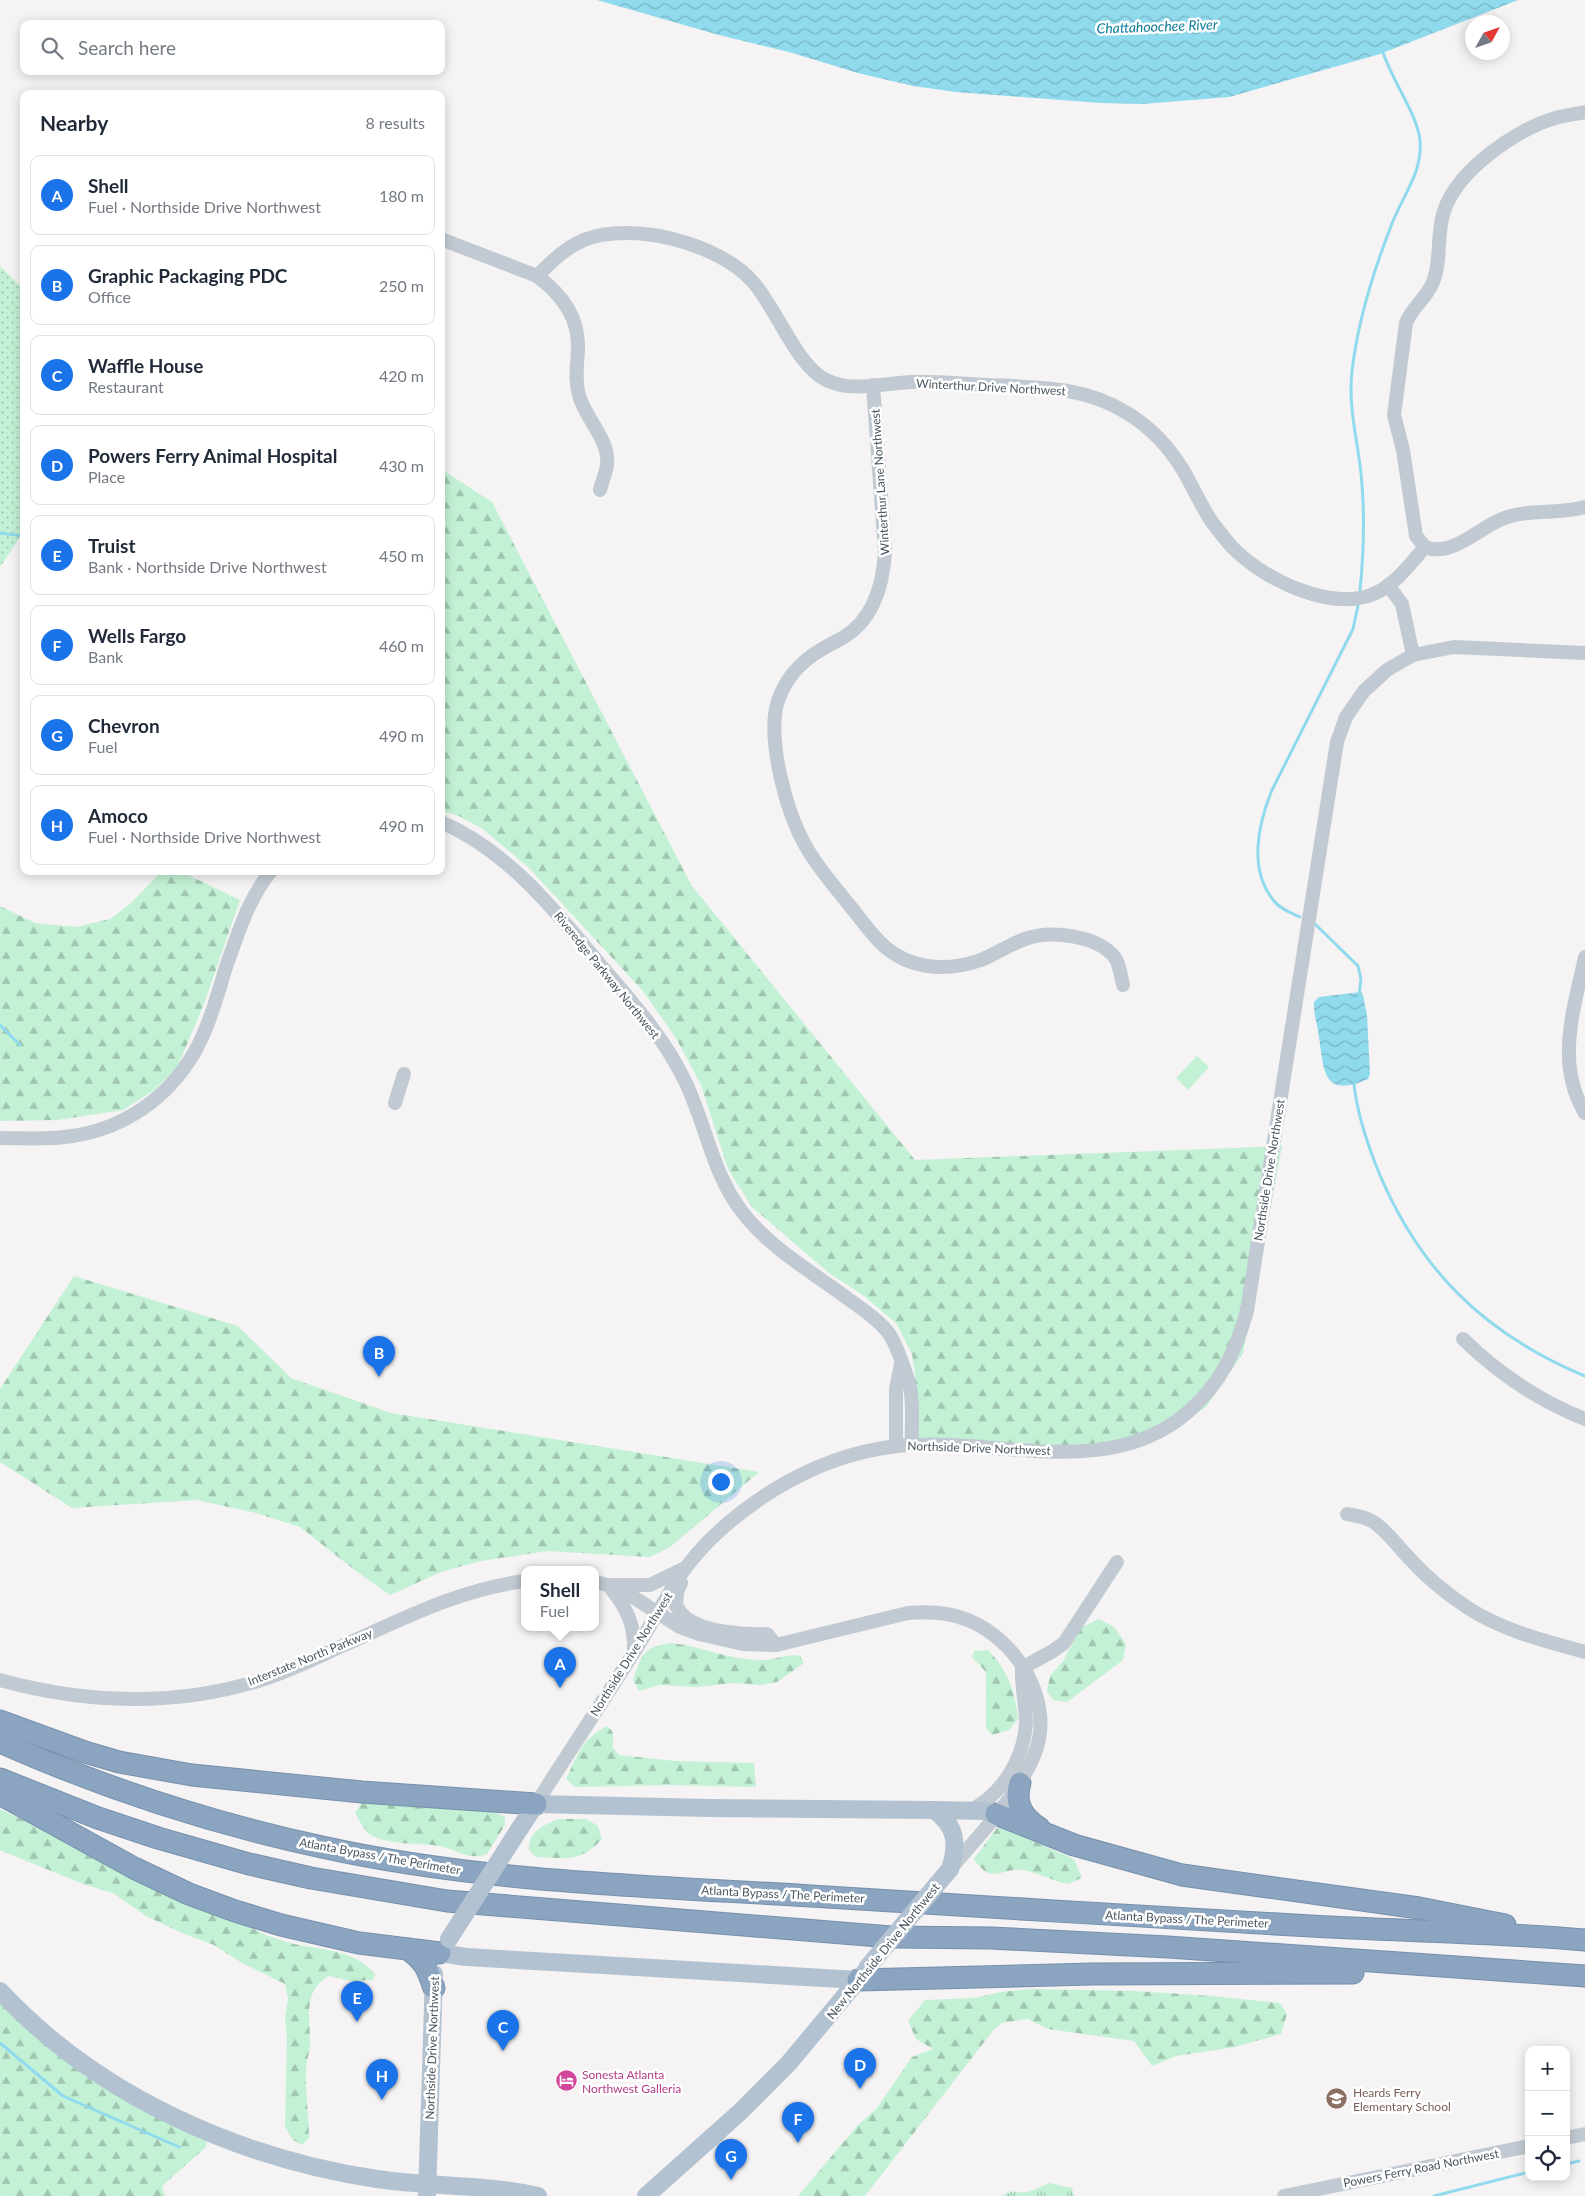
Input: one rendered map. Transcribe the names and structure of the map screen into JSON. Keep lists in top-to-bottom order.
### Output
{
  "streets": {
    "highway": ["Atlanta Bypass / The Perimeter"],
    "main road": ["Northside Drive Northwest", "New Northside Drive Northwest"],
    "street": [
      "Winterthur Drive Northwest",
      "Winterthur Lane Northwest",
      "Riveredge Parkway Northwest",
      "Interstate North Parkway",
      "Powers Ferry Road Northwest"
    ]
  },
  "crossings": [
    ["Winterthur Drive Northwest", "Winterthur Lane Northwest"],
    ["Riveredge Parkway Northwest", "Northside Drive Northwest"],
    ["Northside Drive Northwest", "New Northside Drive Northwest"]
  ],
  "water": ["Chattahoochee River"],
  "places": {
    "hotel": ["Sonesta Atlanta Northwest Galleria"],
    "school or university": ["Heards Ferry Elementary School"]
  },
  "north": "top right",
  "page": {
    "search": "Search here",
    "heading": ["Nearby", "8 results"],
    "list": [
      {
        "mark": "A",
        "name": "Shell",
        "note": "Fuel · Northside Drive Northwest",
        "value": "180 m"
      },
      {
        "mark": "B",
        "name": "Graphic Packaging PDC",
        "note": "Office",
        "value": "250 m"
      },
      {
        "mark": "C",
        "name": "Waffle House",
        "note": "Restaurant",
        "value": "420 m"
      },
      {
        "mark": "D",
        "name": "Powers Ferry Animal Hospital",
        "note": "Place",
        "value": "430 m"
      },
      {
        "mark": "E",
        "name": "Truist",
        "note": "Bank · Northside Drive Northwest",
        "value": "450 m"
      },
      {
        "mark": "F",
        "name": "Wells Fargo",
        "note": "Bank",
        "value": "460 m"
      },
      {
        "mark": "G",
        "name": "Chevron",
        "note": "Fuel",
        "value": "490 m"
      },
      {
        "mark": "H",
        "name": "Amoco",
        "note": "Fuel · Northside Drive Northwest",
        "value": "490 m"
      }
    ],
    "pins": [
      "B",
      "A",
      "E",
      "C",
      "D",
      "H",
      "F",
      "G"
    ],
    "popup": ["Shell", "Fuel"],
    "map_buttons": ["+", "−"]
  }
}
